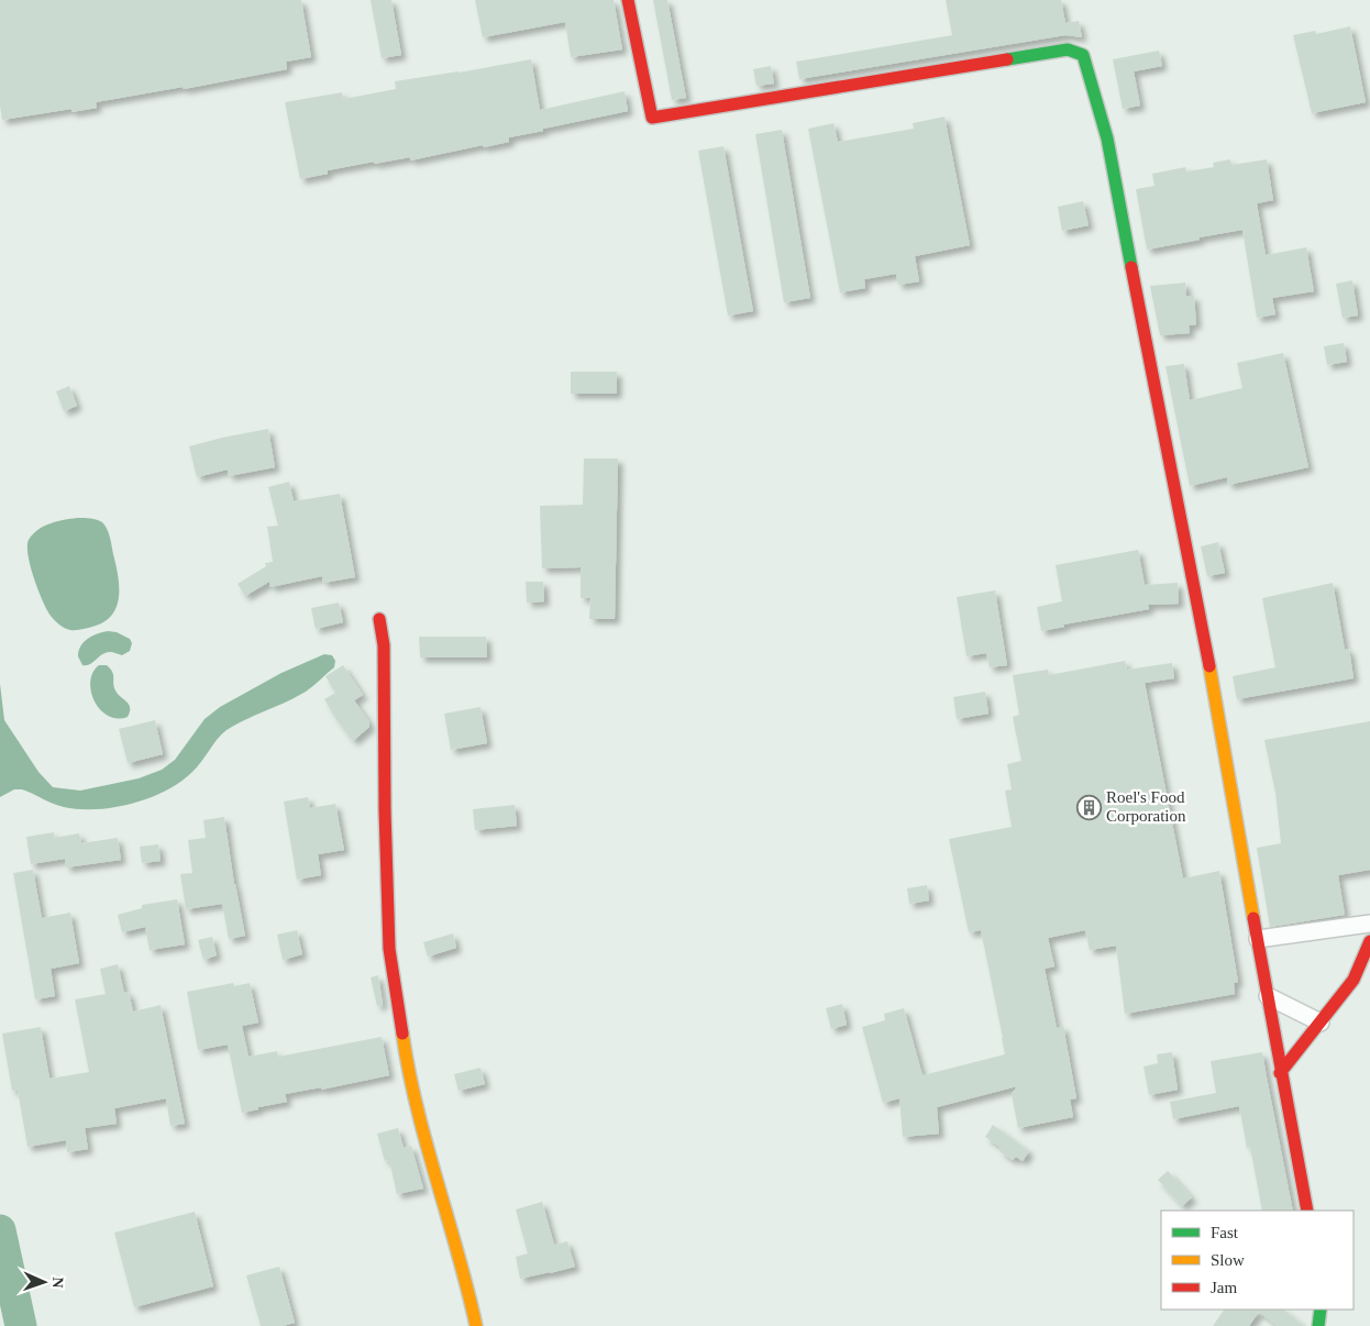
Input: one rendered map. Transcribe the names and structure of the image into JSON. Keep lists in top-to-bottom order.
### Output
{
  "places": {
    "building": ["Roel's Food Corporation"]
  },
  "legend": ["Fast", "Slow", "Jam"],
  "north": "right"
}
